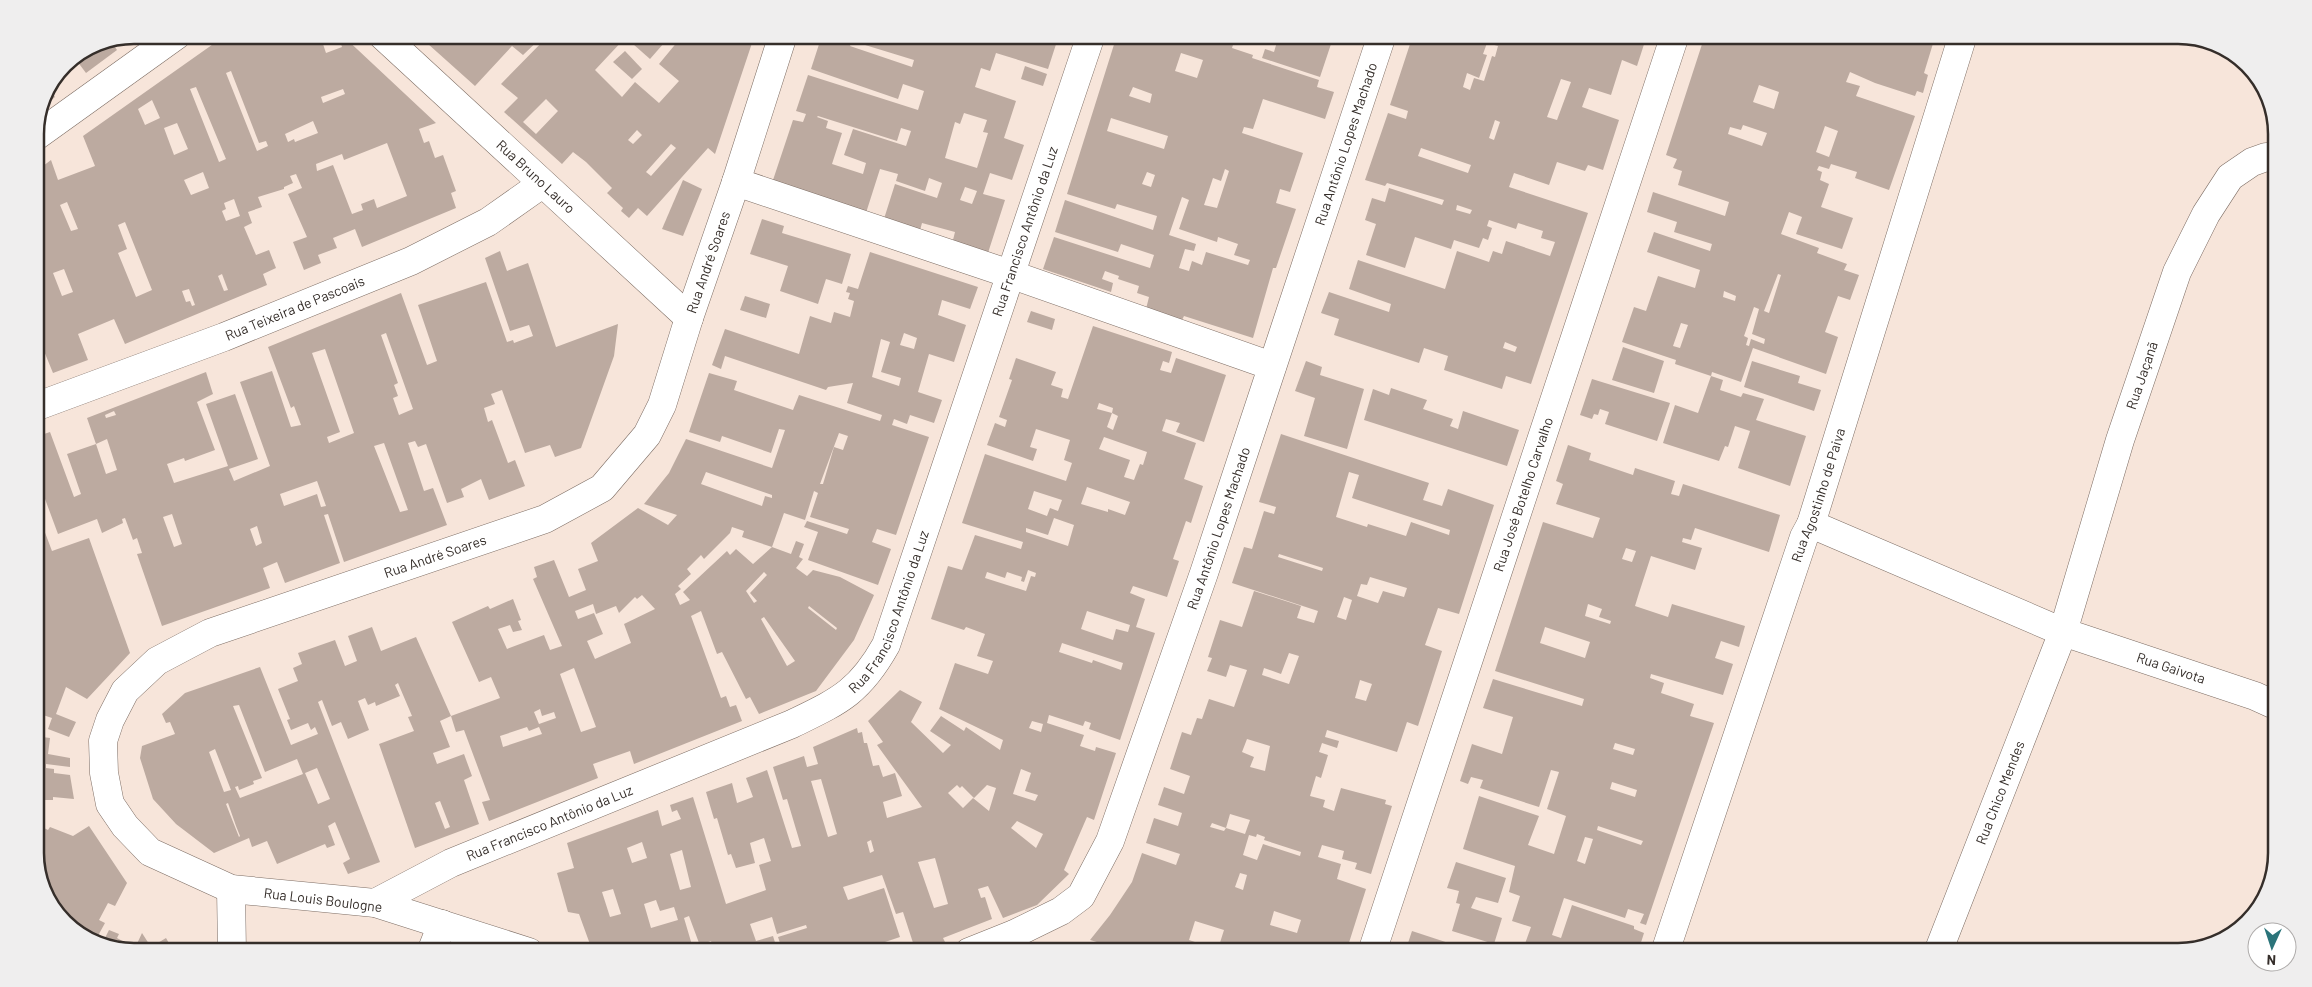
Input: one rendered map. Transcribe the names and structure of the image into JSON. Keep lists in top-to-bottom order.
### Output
{
  "streets": {
    "street": [
      "Rua Antônio Lopes Machado",
      "Rua Bruno Lauro",
      "Rua Francisco Antônio da Luz",
      "Rua André Soares",
      "Rua Teixeira de Pascoais",
      "Rua Jaçanã",
      "Rua José Botelho Carvalho",
      "Rua Agostinho de Paiva",
      "Rua Gaivota",
      "Rua Chico Mendes",
      "Rua Louis Boulogne"
    ]
  },
  "crossings": [
    ["Rua Bruno Lauro", "Rua André Soares"],
    ["Rua Bruno Lauro", "Rua Teixeira de Pascoais"],
    ["Rua Francisco Antônio da Luz", "Rua Louis Boulogne"],
    ["Rua André Soares", "Rua Louis Boulogne"],
    ["Rua Jaçanã", "Rua Gaivota"],
    ["Rua Jaçanã", "Rua Chico Mendes"],
    ["Rua Agostinho de Paiva", "Rua Gaivota"],
    ["Rua Gaivota", "Rua Chico Mendes"]
  ],
  "north": "bottom"
}
